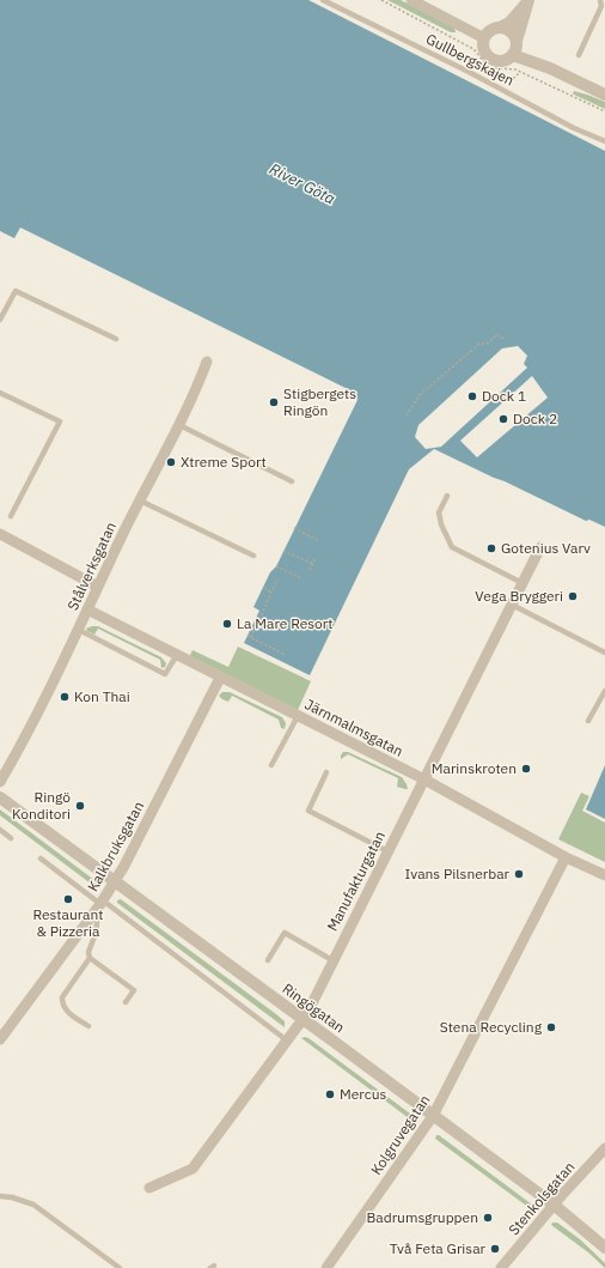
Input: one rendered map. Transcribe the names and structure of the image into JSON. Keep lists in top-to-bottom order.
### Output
{
  "streets": {
    "street": [
      "Stålverksgatan",
      "Järnmalmsgatan",
      "Kalkbruksgatan",
      "Manufakturgatan",
      "Ringögatan",
      "Kolgruvegatan",
      "Stenkolsgatan"
    ],
    "lane": ["Gullbergskajen"]
  },
  "crossings": [
    ["Stålverksgatan", "Järnmalmsgatan"],
    ["Järnmalmsgatan", "Kalkbruksgatan"],
    ["Järnmalmsgatan", "Manufakturgatan"],
    ["Järnmalmsgatan", "Kolgruvegatan"],
    ["Kalkbruksgatan", "Ringögatan"],
    ["Manufakturgatan", "Ringögatan"],
    ["Ringögatan", "Kolgruvegatan"],
    ["Ringögatan", "Stenkolsgatan"]
  ],
  "water": ["River Göta"],
  "places": [
    "Dock 1",
    "Stigbergets Ringön",
    "Dock 2",
    "Xtreme Sport",
    "Gotenius Varv",
    "Vega Bryggeri",
    "La Mare Resort",
    "Kon Thai",
    "Marinskroten",
    "Ringö Konditori",
    "Ivans Pilsnerbar",
    "Restaurant & Pizzeria",
    "Stena Recycling",
    "Mercus",
    "Badrumsgruppen",
    "Två Feta Grisar"
  ]
}
